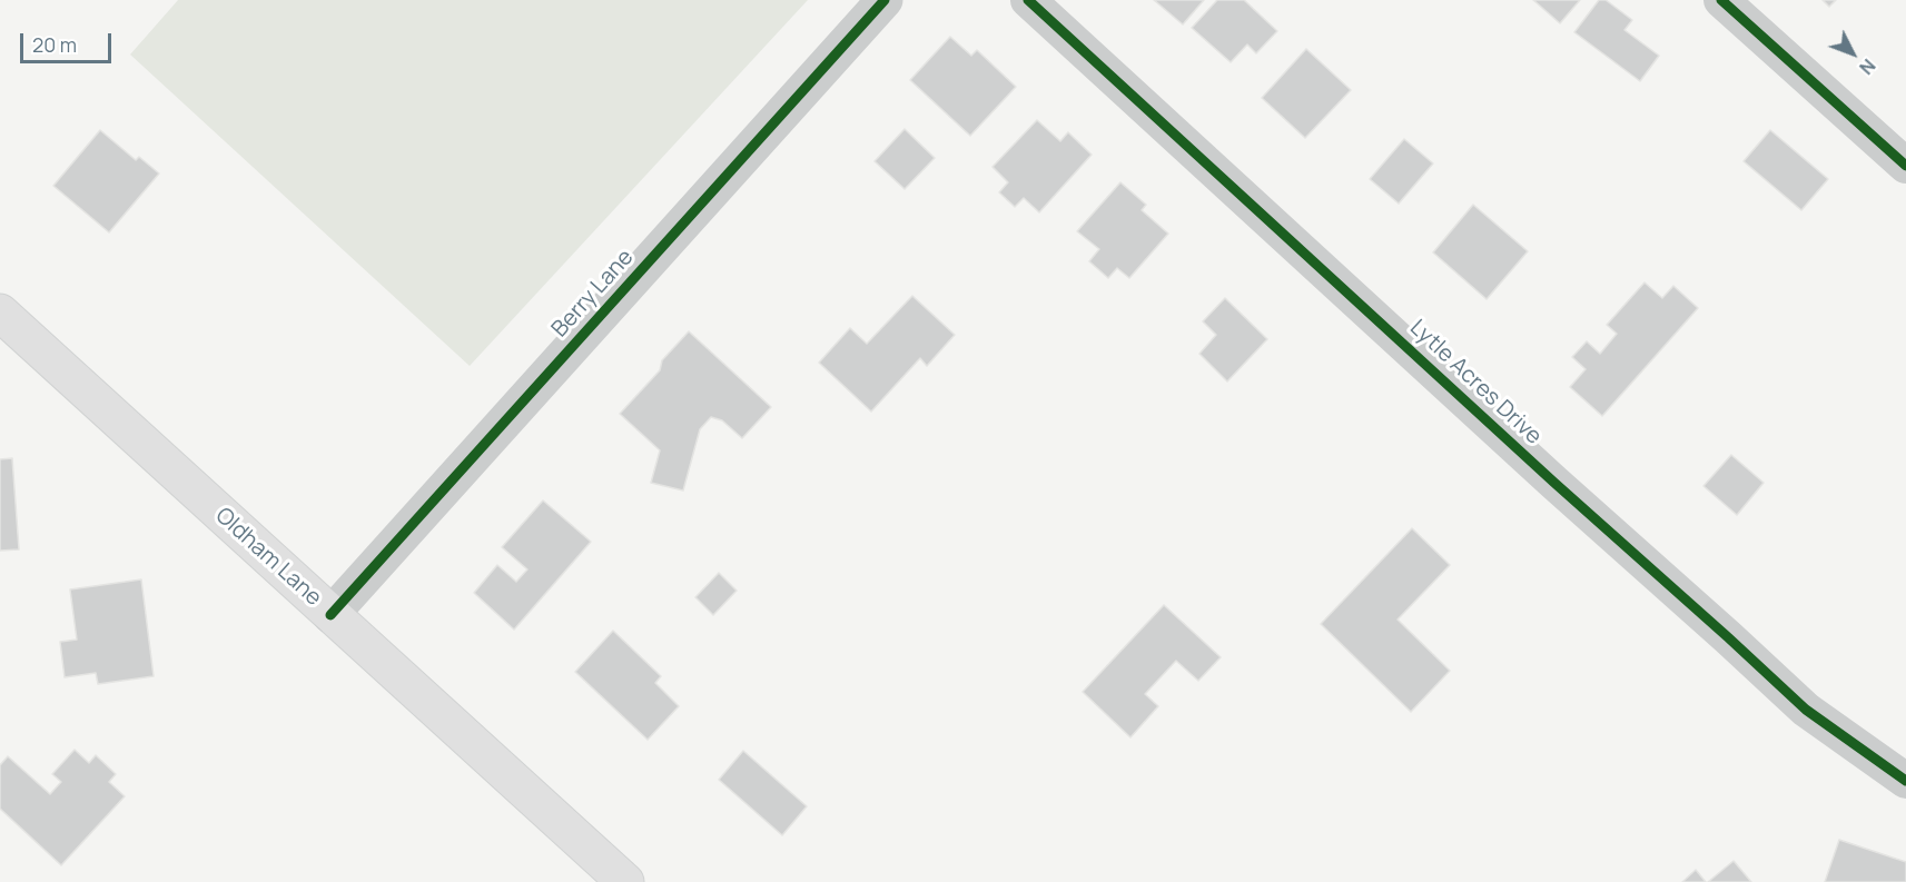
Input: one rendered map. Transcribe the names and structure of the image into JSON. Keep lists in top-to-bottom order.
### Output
{
  "streets": {
    "main road": ["Oldham Lane"],
    "street": ["Berry Lane", "Lytle Acres Drive"]
  },
  "crossings": [
    ["Berry Lane", "Oldham Lane"]
  ],
  "scale_bar": "20 m",
  "north": "bottom right"
}
